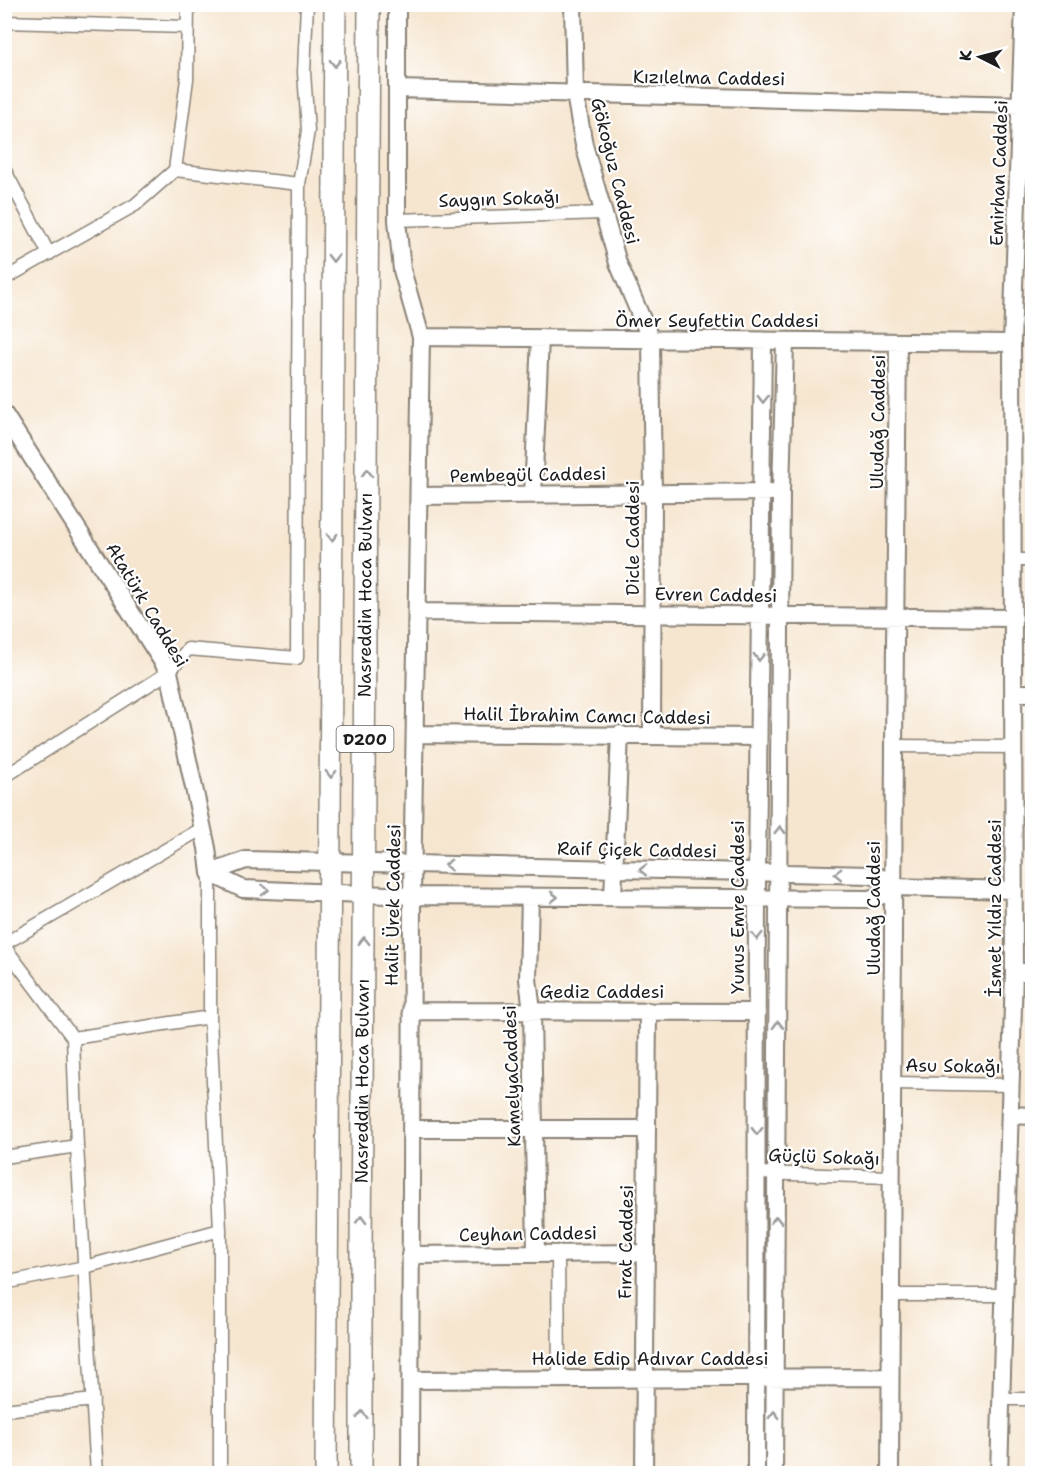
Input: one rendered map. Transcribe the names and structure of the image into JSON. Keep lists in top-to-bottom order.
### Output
{
  "streets": {
    "highway": ["Nasreddin Hoca Bulvarı", "D200"],
    "street": [
      "Kızılelma Caddesi",
      "Gökoğuz Caddesi",
      "Emirhan Caddesi",
      "Saygın Sokağı",
      "Ömer Seyfettin Caddesi",
      "Uludağ Caddesi",
      "Pembegül Caddesi",
      "Dicle Caddesi",
      "Evren Caddesi",
      "Atatürk Caddesi",
      "Halil İbrahim Camcı Caddesi",
      "Raif Çiçek Caddesi",
      "Halit Ürek Caddesi",
      "Yunus Emre Caddesi",
      "İsmet Yıldız Caddesi",
      "Gediz Caddesi",
      "Asu Sokağı",
      "KamelyaCaddesi",
      "Güçlü Sokağı",
      "Ceyhan Caddesi",
      "Fırat Caddesi",
      "Halide Edip Adıvar Caddesi"
    ]
  },
  "crossings": [
    ["Kızılelma Caddesi", "Gökoğuz Caddesi"],
    ["Kızılelma Caddesi", "Emirhan Caddesi"],
    ["Kızılelma Caddesi", "Halit Ürek Caddesi"],
    ["Gökoğuz Caddesi", "Saygın Sokağı"],
    ["Gökoğuz Caddesi", "Ömer Seyfettin Caddesi"],
    ["Gökoğuz Caddesi", "Dicle Caddesi"],
    ["Emirhan Caddesi", "Ömer Seyfettin Caddesi"],
    ["Emirhan Caddesi", "İsmet Yıldız Caddesi"],
    ["Saygın Sokağı", "Halit Ürek Caddesi"],
    ["Ömer Seyfettin Caddesi", "Uludağ Caddesi"],
    ["Ömer Seyfettin Caddesi", "Dicle Caddesi"],
    ["Ömer Seyfettin Caddesi", "Halit Ürek Caddesi"],
    ["Ömer Seyfettin Caddesi", "Yunus Emre Caddesi"],
    ["Ömer Seyfettin Caddesi", "İsmet Yıldız Caddesi"],
    ["Uludağ Caddesi", "Evren Caddesi"],
    ["Uludağ Caddesi", "Raif Çiçek Caddesi"],
    ["Uludağ Caddesi", "Asu Sokağı"],
    ["Uludağ Caddesi", "Güçlü Sokağı"],
    ["Uludağ Caddesi", "Halide Edip Adıvar Caddesi"],
    ["Pembegül Caddesi", "Dicle Caddesi"],
    ["Pembegül Caddesi", "Halit Ürek Caddesi"],
    ["Pembegül Caddesi", "Yunus Emre Caddesi"],
    ["Dicle Caddesi", "Evren Caddesi"],
    ["Dicle Caddesi", "Halil İbrahim Camcı Caddesi"],
    ["Nasreddin Hoca Bulvarı", "Raif Çiçek Caddesi"],
    ["Evren Caddesi", "Halit Ürek Caddesi"],
    ["Evren Caddesi", "Yunus Emre Caddesi"],
    ["Evren Caddesi", "İsmet Yıldız Caddesi"],
    ["Atatürk Caddesi", "Raif Çiçek Caddesi"],
    ["Halil İbrahim Camcı Caddesi", "Halit Ürek Caddesi"],
    ["Halil İbrahim Camcı Caddesi", "Yunus Emre Caddesi"],
    ["Raif Çiçek Caddesi", "Halit Ürek Caddesi"],
    ["Raif Çiçek Caddesi", "Yunus Emre Caddesi"],
    ["Raif Çiçek Caddesi", "İsmet Yıldız Caddesi"],
    ["Raif Çiçek Caddesi", "KamelyaCaddesi"],
    ["Halit Ürek Caddesi", "Gediz Caddesi"],
    ["Halit Ürek Caddesi", "Ceyhan Caddesi"],
    ["Halit Ürek Caddesi", "Halide Edip Adıvar Caddesi"],
    ["Yunus Emre Caddesi", "Gediz Caddesi"],
    ["Yunus Emre Caddesi", "Güçlü Sokağı"],
    ["Yunus Emre Caddesi", "Halide Edip Adıvar Caddesi"],
    ["İsmet Yıldız Caddesi", "Asu Sokağı"],
    ["Gediz Caddesi", "KamelyaCaddesi"],
    ["Gediz Caddesi", "Fırat Caddesi"],
    ["KamelyaCaddesi", "Ceyhan Caddesi"],
    ["Ceyhan Caddesi", "Fırat Caddesi"],
    ["Fırat Caddesi", "Halide Edip Adıvar Caddesi"]
  ],
  "north": "left"
}
